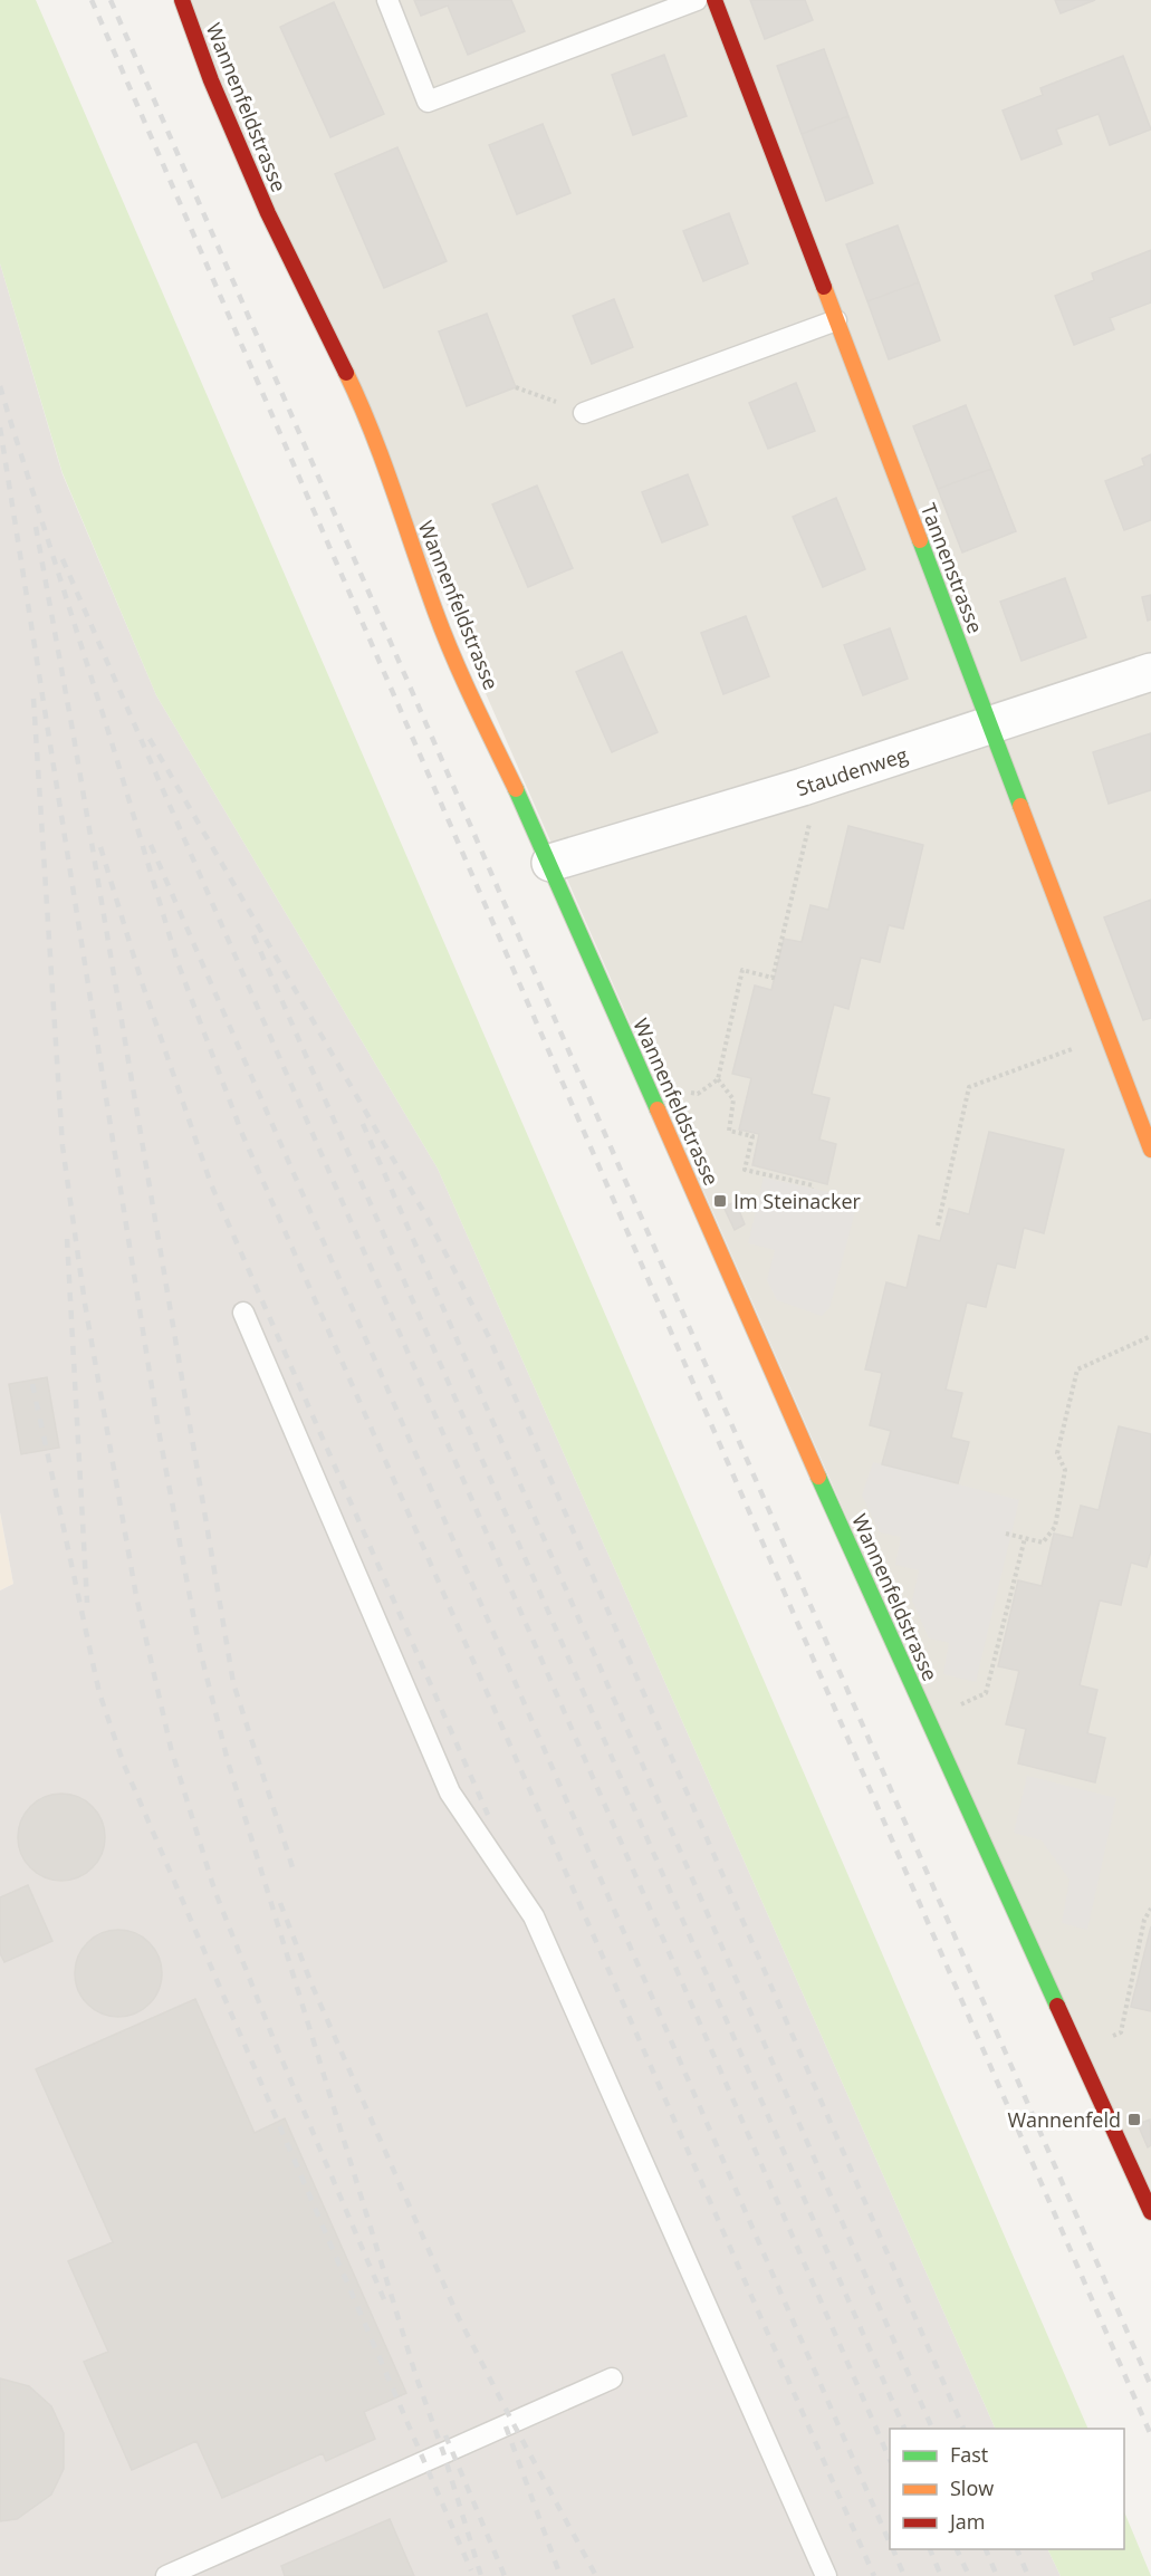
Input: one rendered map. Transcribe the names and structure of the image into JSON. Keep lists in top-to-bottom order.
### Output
{
  "streets": {
    "street": ["Wannenfeldstrasse", "Tannenstrasse", "Staudenweg"]
  },
  "crossings": [
    ["Wannenfeldstrasse", "Staudenweg"],
    ["Tannenstrasse", "Staudenweg"]
  ],
  "places": {
    "transit": ["Im Steinacker", "Wannenfeld"]
  },
  "legend": ["Fast", "Slow", "Jam"]
}
